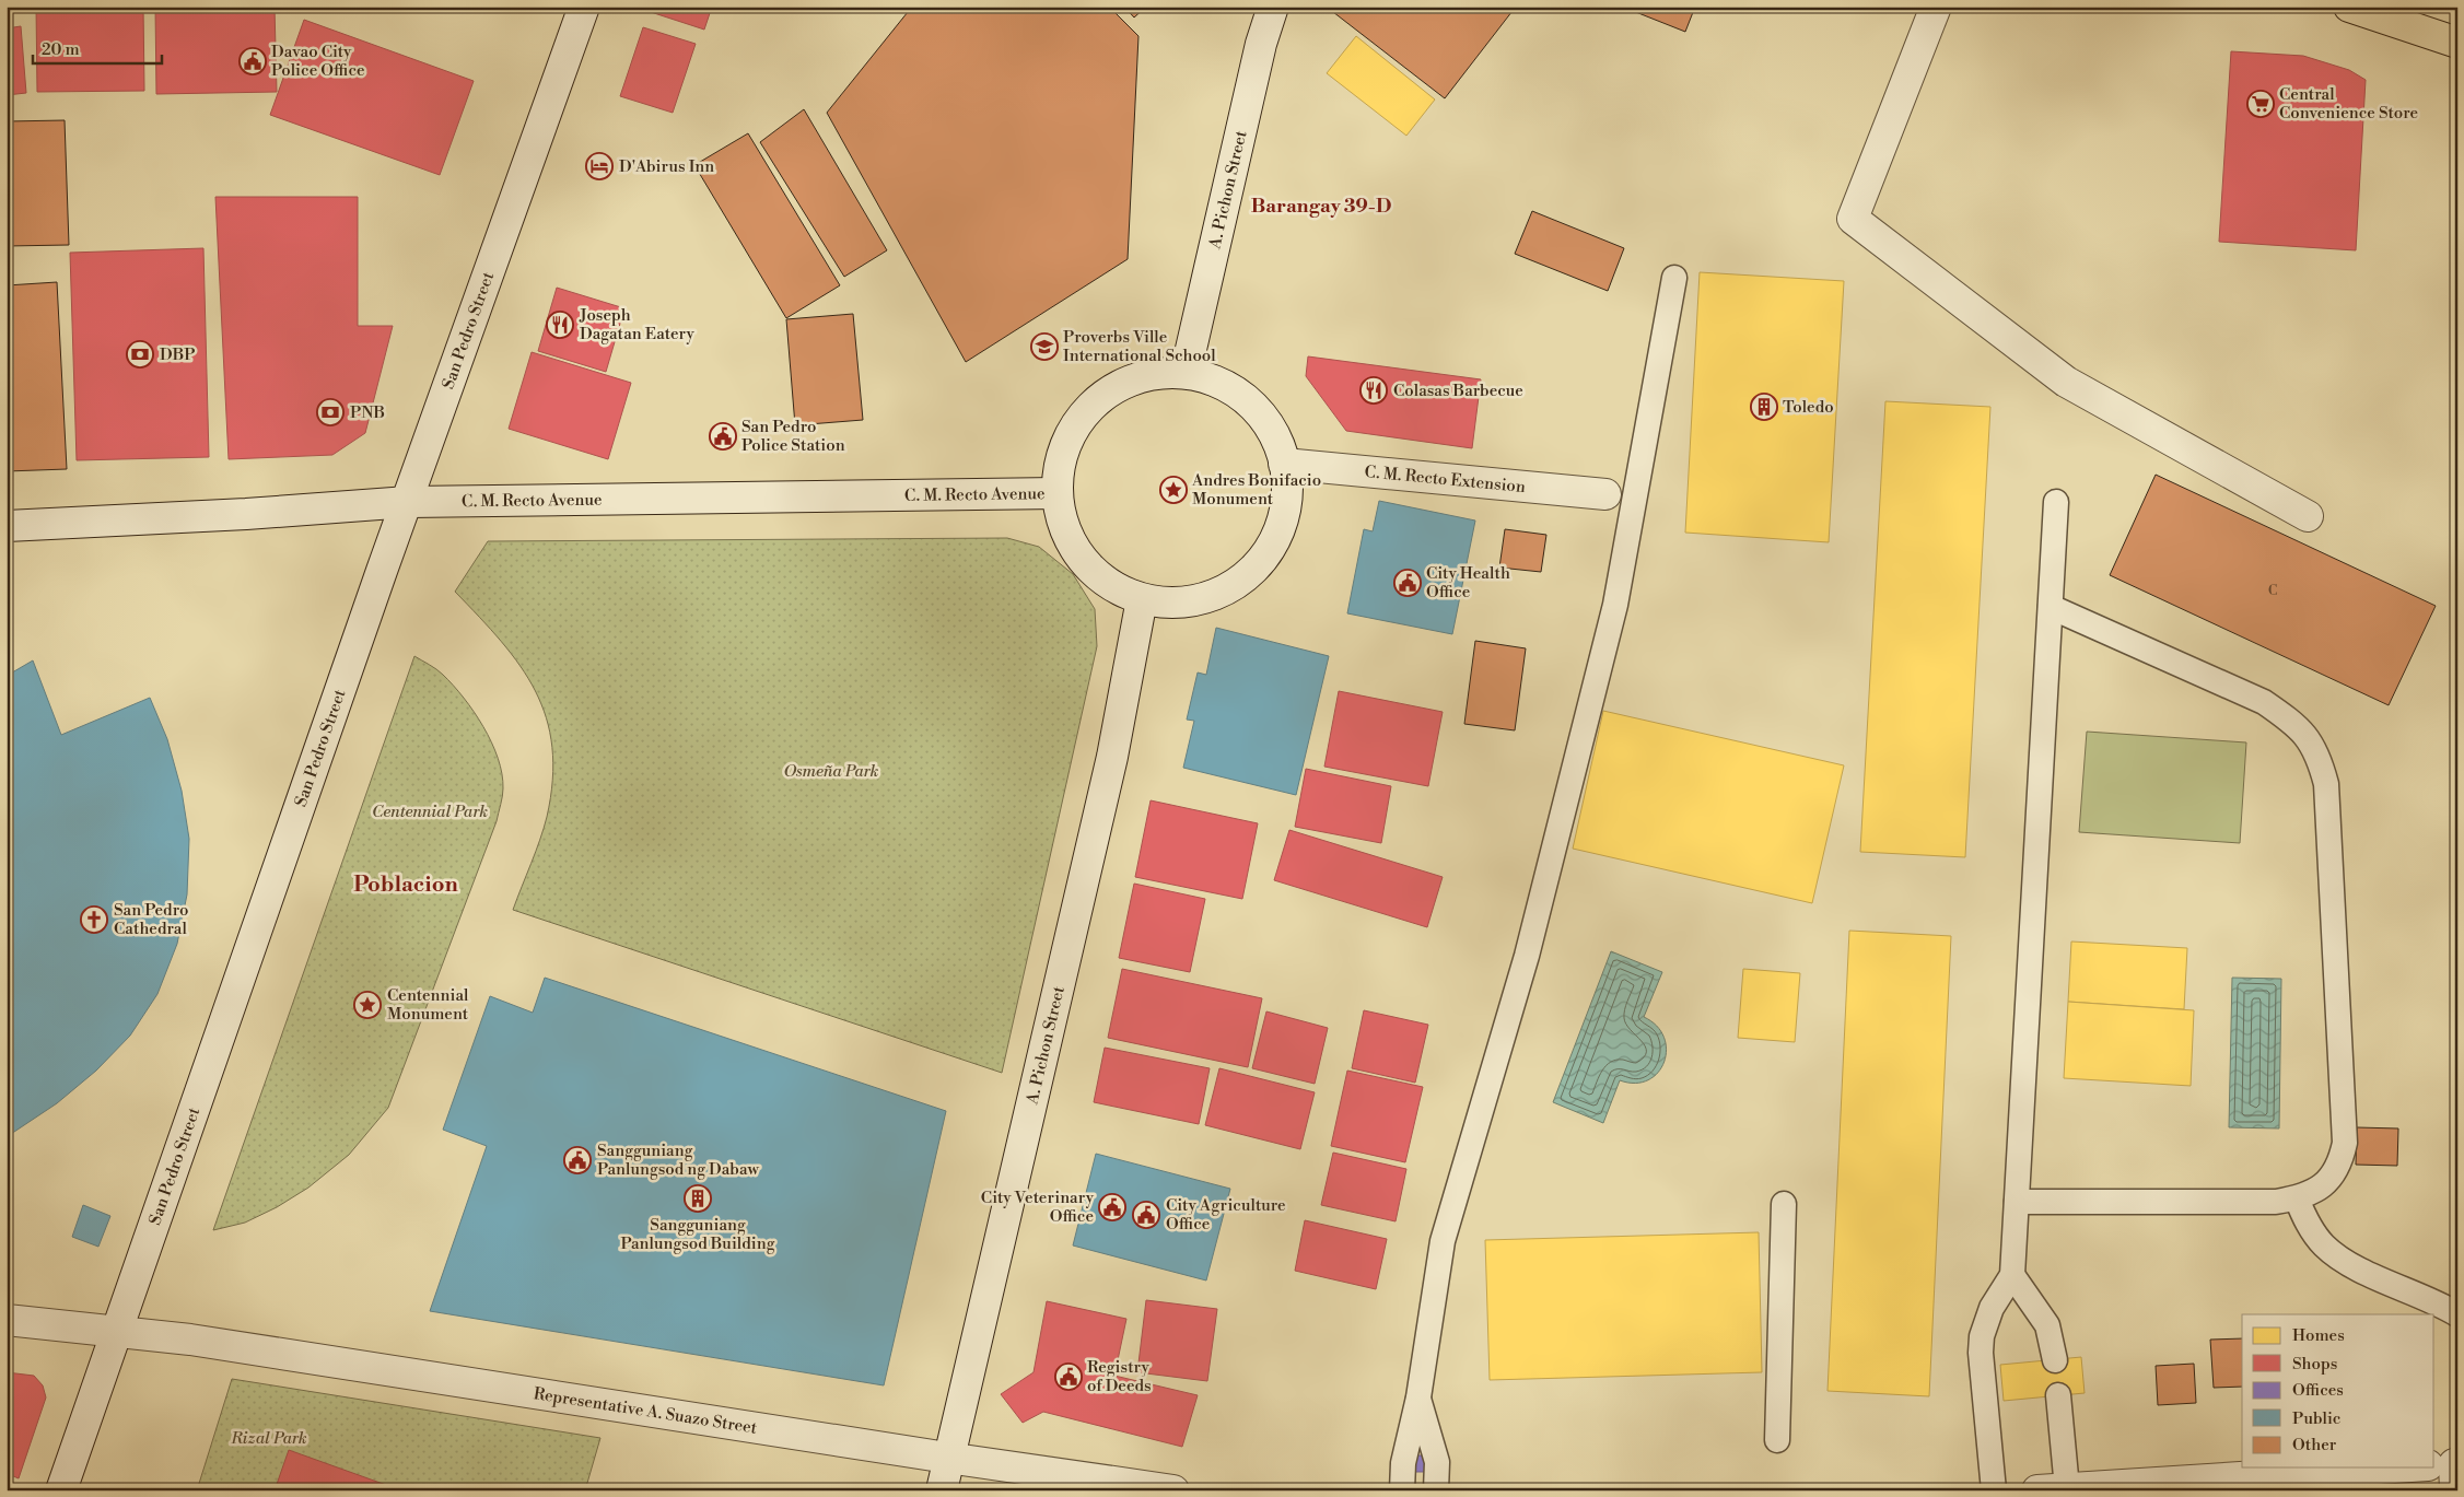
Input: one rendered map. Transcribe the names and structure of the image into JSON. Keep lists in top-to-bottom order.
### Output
{
  "streets": {
    "main road": [
      "A. Pichon Street",
      "San Pedro Street",
      "C. M. Recto Extension",
      "C. M. Recto Avenue",
      "Representative A. Suazo Street"
    ]
  },
  "crossings": [
    ["A. Pichon Street", "Representative A. Suazo Street"],
    ["San Pedro Street", "C. M. Recto Avenue"],
    ["San Pedro Street", "Representative A. Suazo Street"]
  ],
  "districts": ["Barangay 39-D", "Poblacion"],
  "parks": ["Osmeña Park", "Centennial Park", "Rizal Park"],
  "places": {
    "public building": [
      "Davao City Police Office",
      "San Pedro Police Station",
      "City Health Office",
      "Sangguniang Panlungsod ng Dabaw",
      "City Veterinary Office",
      "City Agriculture Office",
      "Registry of Deeds"
    ],
    "supermarket": ["Central Convenience Store"],
    "hotel": ["D'Abirus Inn"],
    "restaurant": ["Joseph Dagatan Eatery", "Colasas Barbecue"],
    "school or university": ["Proverbs Ville International School"],
    "bank": ["DBP", "PNB"],
    "building": ["Toledo", "Sangguniang Panlungsod Building"],
    "place": ["Andres Bonifacio Monument", "Centennial Monument"],
    "church": ["San Pedro Cathedral"]
  },
  "house_numbers": ["C"],
  "legend": [
    "Homes",
    "Shops",
    "Offices",
    "Public",
    "Other"
  ],
  "scale_bar": "20 m"
}
